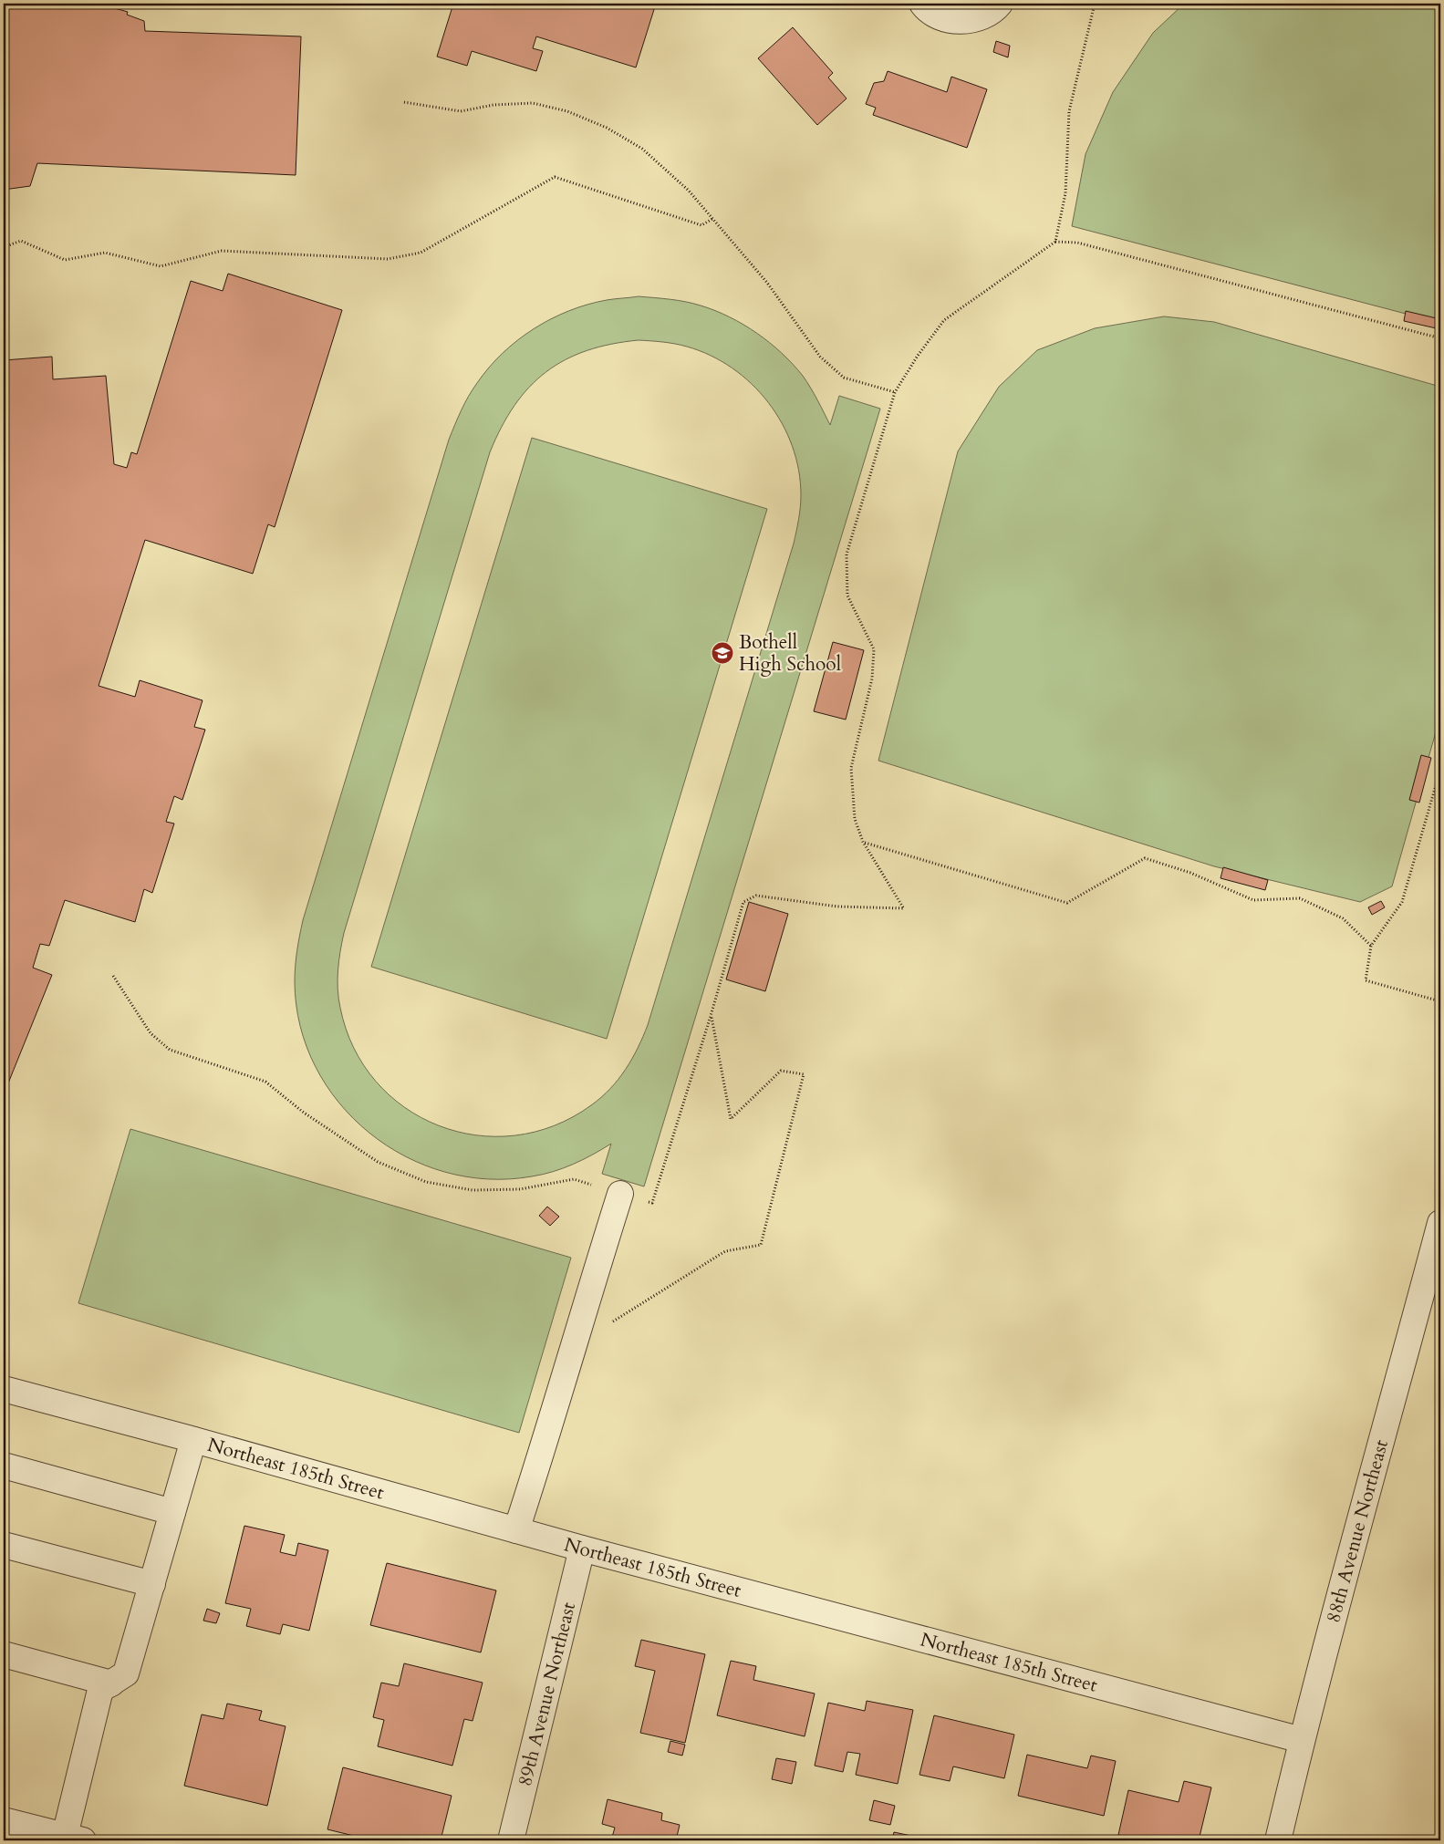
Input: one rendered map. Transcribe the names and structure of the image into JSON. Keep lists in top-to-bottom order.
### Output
{
  "streets": {
    "street": ["Northeast 185th Street", "88th Avenue Northeast", "89th Avenue Northeast"]
  },
  "crossings": [
    ["Northeast 185th Street", "88th Avenue Northeast"],
    ["Northeast 185th Street", "89th Avenue Northeast"]
  ],
  "places": {
    "school or university": ["Bothell High School"]
  }
}
